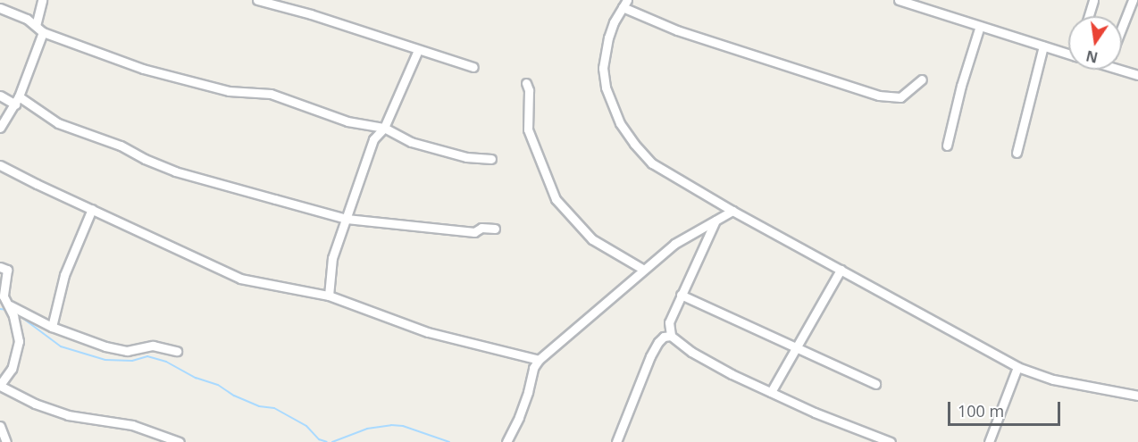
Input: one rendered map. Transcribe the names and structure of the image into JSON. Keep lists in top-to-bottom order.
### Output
{
  "scale_bar": "100 m",
  "north": "bottom"
}
